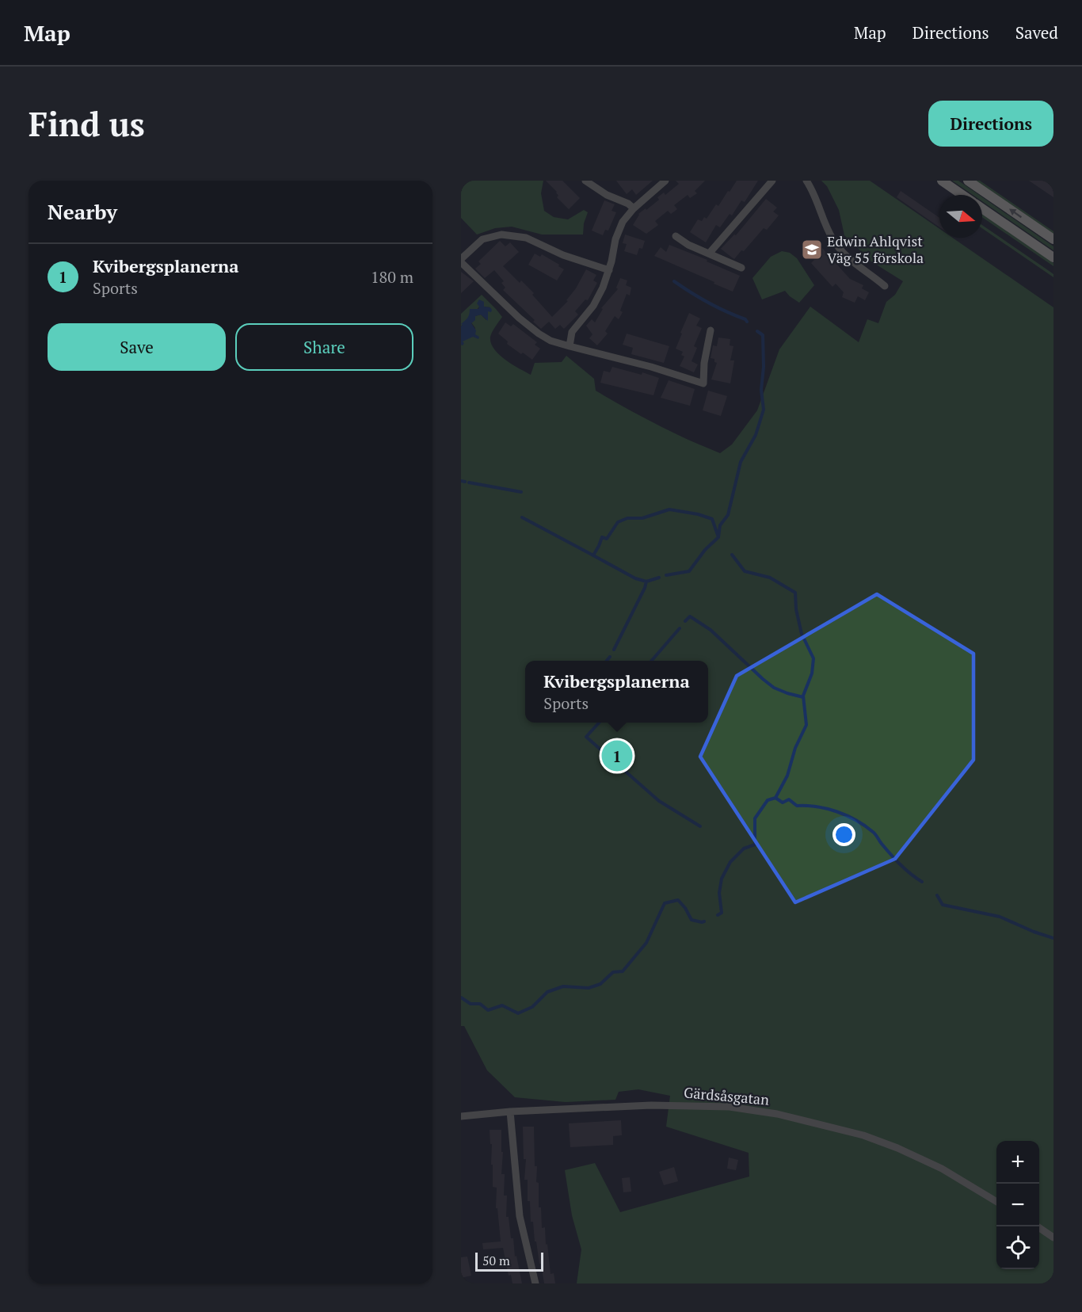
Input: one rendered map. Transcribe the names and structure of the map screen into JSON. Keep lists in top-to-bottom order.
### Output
{
  "streets": {
    "street": ["Gärdsåsgatan"]
  },
  "places": {
    "school or university": ["Edwin Ahlqvist Väg 55 förskola"]
  },
  "scale_bar": "50 m",
  "north": "right",
  "page": {
    "header": "Map",
    "nav": ["Map", "Directions", "Saved"],
    "buttons": [
      "Directions",
      ["Save", "Share"]
    ],
    "title": "Find us",
    "heading": "Nearby",
    "list": [
      {
        "mark": "1",
        "name": "Kvibergsplanerna",
        "note": "Sports",
        "value": "180 m"
      }
    ],
    "popup": ["Kvibergsplanerna", "Sports"],
    "pins": "1",
    "map_buttons": ["+", "−"],
    "scale": "50 m"
  }
}
